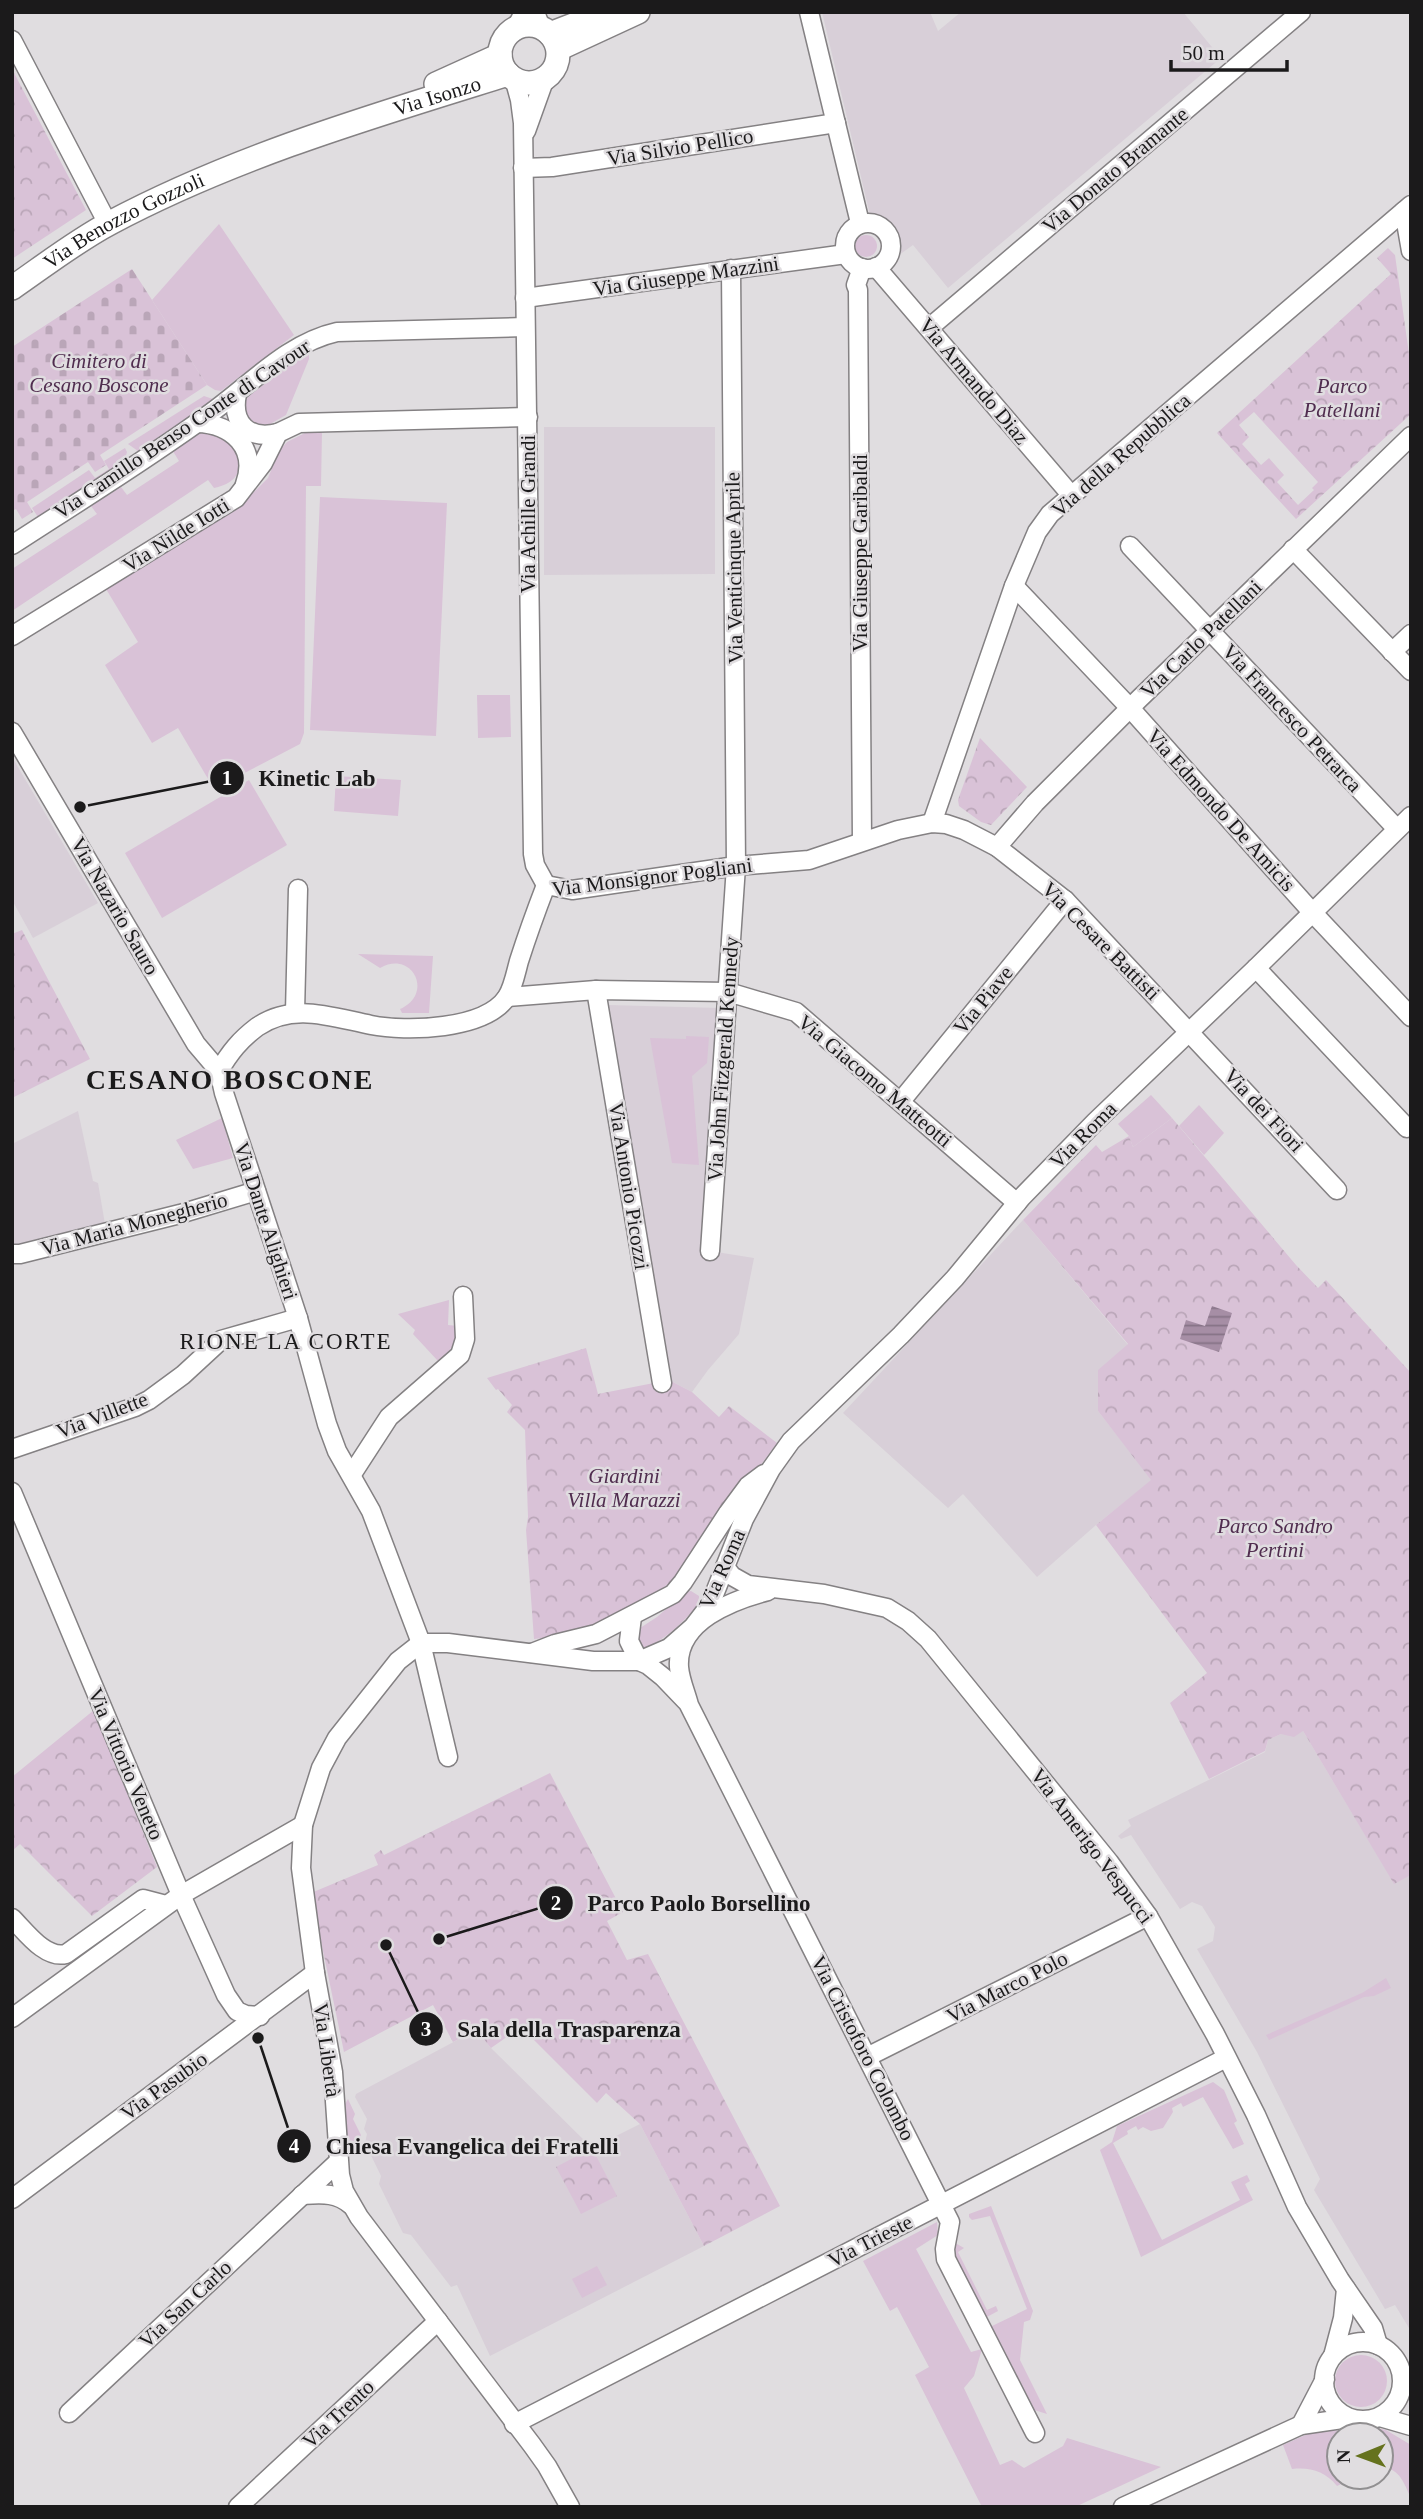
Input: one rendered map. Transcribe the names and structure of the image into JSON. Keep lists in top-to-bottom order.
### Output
{
  "streets": {
    "street": [
      "Via Isonzo",
      "Via Silvio Pellico",
      "Via Donato Bramante",
      "Via Benozzo Gozzoli",
      "Via Giuseppe Mazzini",
      "Via Armando Diaz",
      "Via Camillo Benso Conte di Cavour",
      "Via della Repubblica",
      "Via Achille Grandi",
      "Via Nilde Iotti",
      "Via Giuseppe Garibaldi",
      "Via Venticinque Aprile",
      "Via Carlo Patellani",
      "Via Francesco Petrarca",
      "Via Edmondo De Amicis",
      "Via Monsignor Pogliani",
      "Via Nazario Sauro",
      "Via Cesare Battisti",
      "Via Piave",
      "Via John Fitzgerald Kennedy",
      "Via Giacomo Matteotti",
      "Via dei Fiori",
      "Via Roma",
      "Via Antonio Picozzi",
      "Via Dante Alighieri",
      "Via Maria Monegherio",
      "Via Villette",
      "Via Vittorio Veneto",
      "Via Amerigo Vespucci",
      "Via Marco Polo",
      "Via Cristoforo Colombo",
      "Via Libertà",
      "Via Pasubio",
      "Via Trieste",
      "Via San Carlo",
      "Via Trento"
    ]
  },
  "crossings": [
    ["Via Isonzo", "Via Benozzo Gozzoli"],
    ["Via Isonzo", "Via Achille Grandi"],
    ["Via Silvio Pellico", "Via Achille Grandi"],
    ["Via Donato Bramante", "Via Armando Diaz"],
    ["Via Giuseppe Mazzini", "Via Armando Diaz"],
    ["Via Giuseppe Mazzini", "Via Achille Grandi"],
    ["Via Giuseppe Mazzini", "Via Giuseppe Garibaldi"],
    ["Via Giuseppe Mazzini", "Via Venticinque Aprile"],
    ["Via Armando Diaz", "Via della Repubblica"],
    ["Via Armando Diaz", "Via Giuseppe Garibaldi"],
    ["Via Camillo Benso Conte di Cavour", "Via Achille Grandi"],
    ["Via della Repubblica", "Via Edmondo De Amicis"],
    ["Via della Repubblica", "Via Monsignor Pogliani"],
    ["Via della Repubblica", "Via Cesare Battisti"],
    ["Via Achille Grandi", "Via Monsignor Pogliani"],
    ["Via Giuseppe Garibaldi", "Via Monsignor Pogliani"],
    ["Via Venticinque Aprile", "Via Monsignor Pogliani"],
    ["Via Venticinque Aprile", "Via John Fitzgerald Kennedy"],
    ["Via Carlo Patellani", "Via Francesco Petrarca"],
    ["Via Carlo Patellani", "Via Edmondo De Amicis"],
    ["Via Carlo Patellani", "Via Cesare Battisti"],
    ["Via Francesco Petrarca", "Via Roma"],
    ["Via Edmondo De Amicis", "Via Roma"],
    ["Via Monsignor Pogliani", "Via Cesare Battisti"],
    ["Via Monsignor Pogliani", "Via John Fitzgerald Kennedy"],
    ["Via Monsignor Pogliani", "Via Giacomo Matteotti"],
    ["Via Nazario Sauro", "Via Dante Alighieri"],
    ["Via Cesare Battisti", "Via Piave"],
    ["Via Cesare Battisti", "Via dei Fiori"],
    ["Via Cesare Battisti", "Via Roma"],
    ["Via Piave", "Via Giacomo Matteotti"],
    ["Via John Fitzgerald Kennedy", "Via Giacomo Matteotti"],
    ["Via Giacomo Matteotti", "Via Roma"],
    ["Via Giacomo Matteotti", "Via Antonio Picozzi"],
    ["Via dei Fiori", "Via Roma"],
    ["Via Roma", "Via Dante Alighieri"],
    ["Via Roma", "Via Amerigo Vespucci"],
    ["Via Roma", "Via Libertà"],
    ["Via Dante Alighieri", "Via Maria Monegherio"],
    ["Via Dante Alighieri", "Via Villette"],
    ["Via Dante Alighieri", "Via Libertà"],
    ["Via Vittorio Veneto", "Via Pasubio"],
    ["Via Amerigo Vespucci", "Via Marco Polo"],
    ["Via Amerigo Vespucci", "Via Trieste"],
    ["Via Marco Polo", "Via Cristoforo Colombo"],
    ["Via Cristoforo Colombo", "Via Trieste"],
    ["Via Libertà", "Via Pasubio"],
    ["Via Libertà", "Via Trieste"],
    ["Via Libertà", "Via San Carlo"],
    ["Via Libertà", "Via Trento"]
  ],
  "districts": ["CESANO BOSCONE", "RIONE LA CORTE"],
  "parks": [
    "Cimitero di Cesano Boscone",
    "Parco Patellani",
    "Giardini Villa Marazzi",
    "Parco Sandro Pertini"
  ],
  "places": [
    "Kinetic Lab",
    "Parco Paolo Borsellino",
    "Sala della Trasparenza",
    "Chiesa Evangelica dei Fratelli"
  ],
  "scale_bar": "50 m",
  "north": "left"
}
